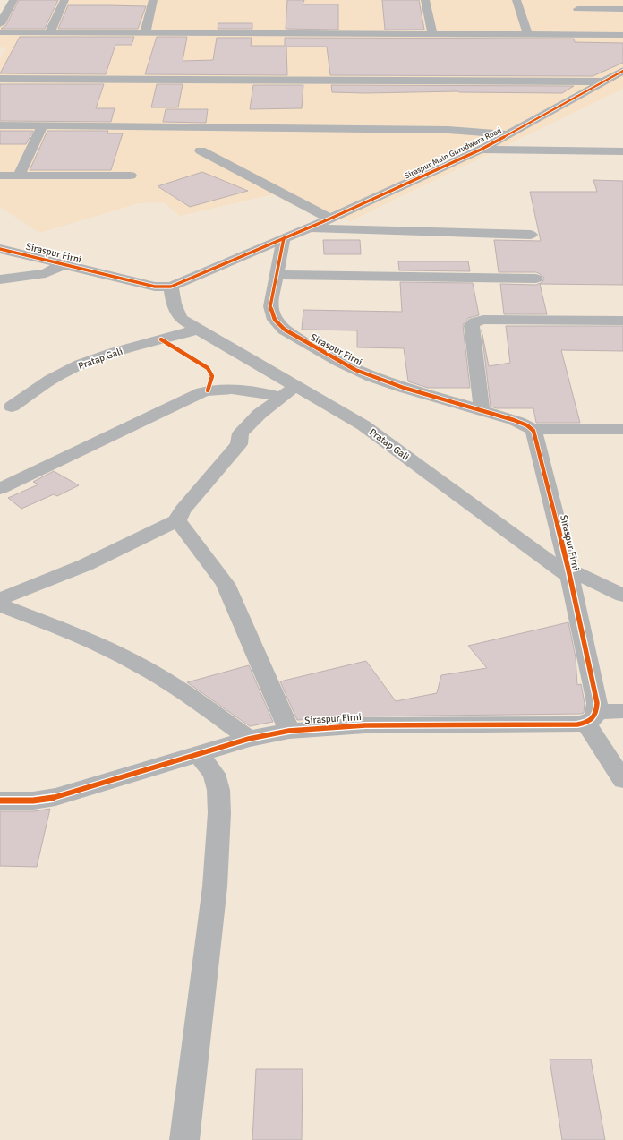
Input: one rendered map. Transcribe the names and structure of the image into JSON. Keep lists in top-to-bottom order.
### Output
{
  "streets": {
    "street": ["Siraspur Main Gurudwara Road", "Siraspur Firni", "Pratap Gali"]
  },
  "crossings": [
    ["Siraspur Main Gurudwara Road", "Siraspur Firni"],
    ["Siraspur Firni", "Pratap Gali"]
  ]
}
